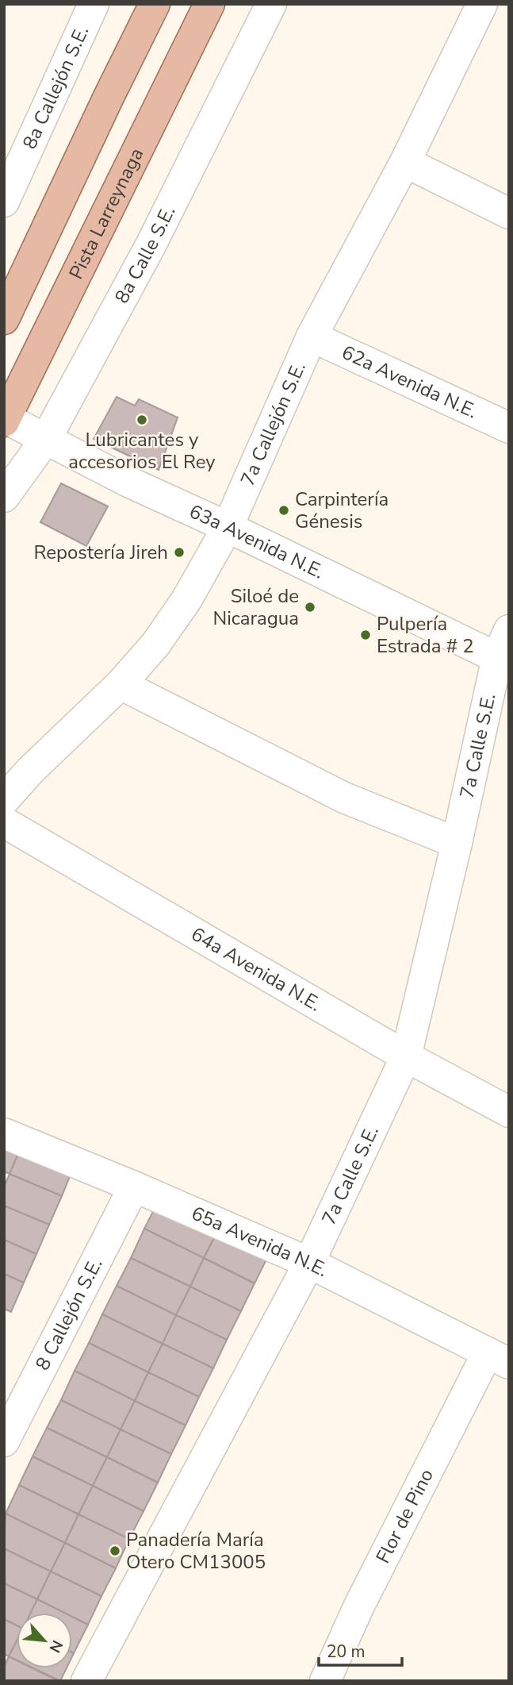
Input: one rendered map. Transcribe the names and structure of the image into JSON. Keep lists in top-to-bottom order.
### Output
{
  "streets": {
    "main road": ["Pista Larreynaga"],
    "street": [
      "8a Callejón S.E.",
      "8a Calle S.E.",
      "62a Avenida N.E.",
      "7a Callejón S.E.",
      "63a Avenida N.E.",
      "7a Calle S.E.",
      "64a Avenida N.E.",
      "65a Avenida N.E.",
      "8 Callejón S.E.",
      "Flor de Pino"
    ]
  },
  "crossings": [
    ["Pista Larreynaga", "63a Avenida N.E."],
    ["8a Calle S.E.", "63a Avenida N.E."],
    ["62a Avenida N.E.", "7a Callejón S.E."],
    ["7a Callejón S.E.", "63a Avenida N.E."],
    ["63a Avenida N.E.", "7a Calle S.E."],
    ["7a Calle S.E.", "64a Avenida N.E."],
    ["7a Calle S.E.", "65a Avenida N.E."],
    ["65a Avenida N.E.", "8 Callejón S.E."],
    ["65a Avenida N.E.", "Flor de Pino"]
  ],
  "places": [
    "Lubricantes y accesorios El Rey",
    "Carpintería Génesis",
    "Repostería Jireh",
    "Siloé de Nicaragua",
    "Pulpería Estrada # 2",
    "Panadería María Otero CM13005"
  ],
  "scale_bar": "20 m",
  "north": "bottom right"
}
